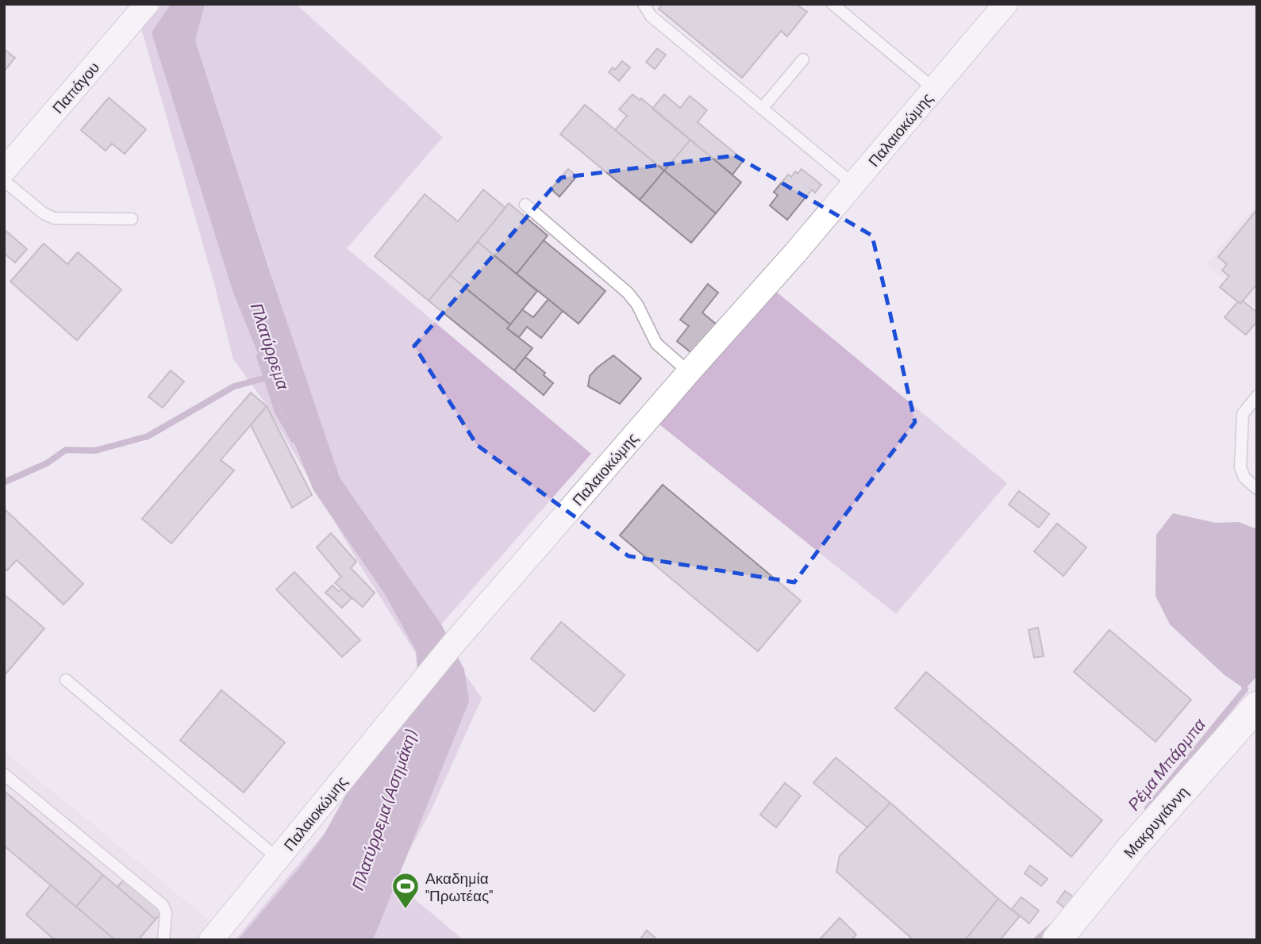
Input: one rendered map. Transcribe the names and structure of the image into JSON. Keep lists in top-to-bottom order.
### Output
{
  "streets": {
    "street": ["Παπάγου", "Παλαιοκώμης", "Μακρυγιάννη"]
  },
  "water": ["Πλατύρρεμα", "Ρέμα Μπάρμπα", "Πλατύρρεμα (Ασημάκη)"],
  "places": {
    "sports": ["Ακαδημία \"Πρωτέας\""]
  }
}
